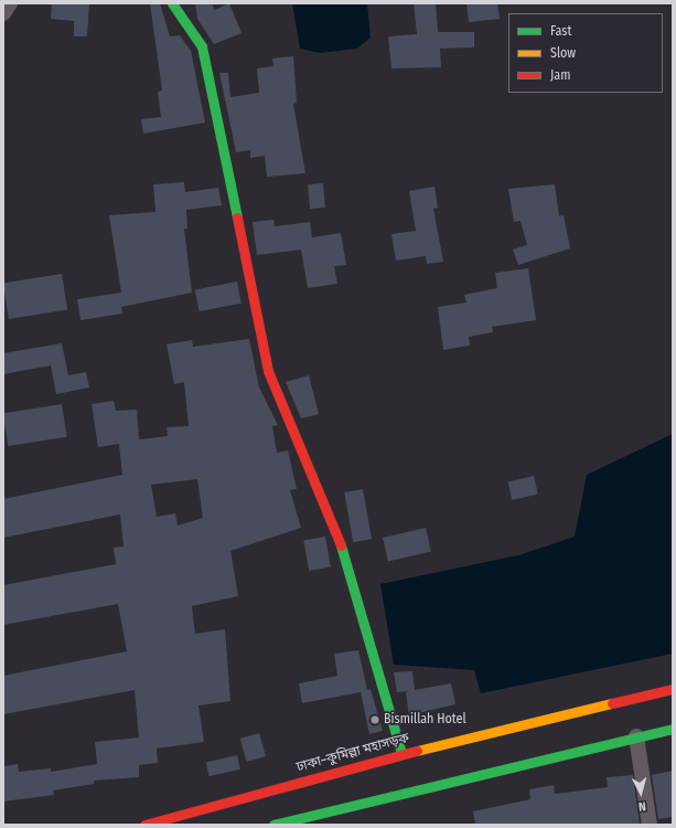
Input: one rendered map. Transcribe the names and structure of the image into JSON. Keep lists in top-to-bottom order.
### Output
{
  "streets": {
    "main road": ["ঢাকা–কুমিল্লা মহাসড়ক"]
  },
  "places": ["Bismillah Hotel"],
  "legend": ["Fast", "Slow", "Jam"],
  "north": "bottom"
}
